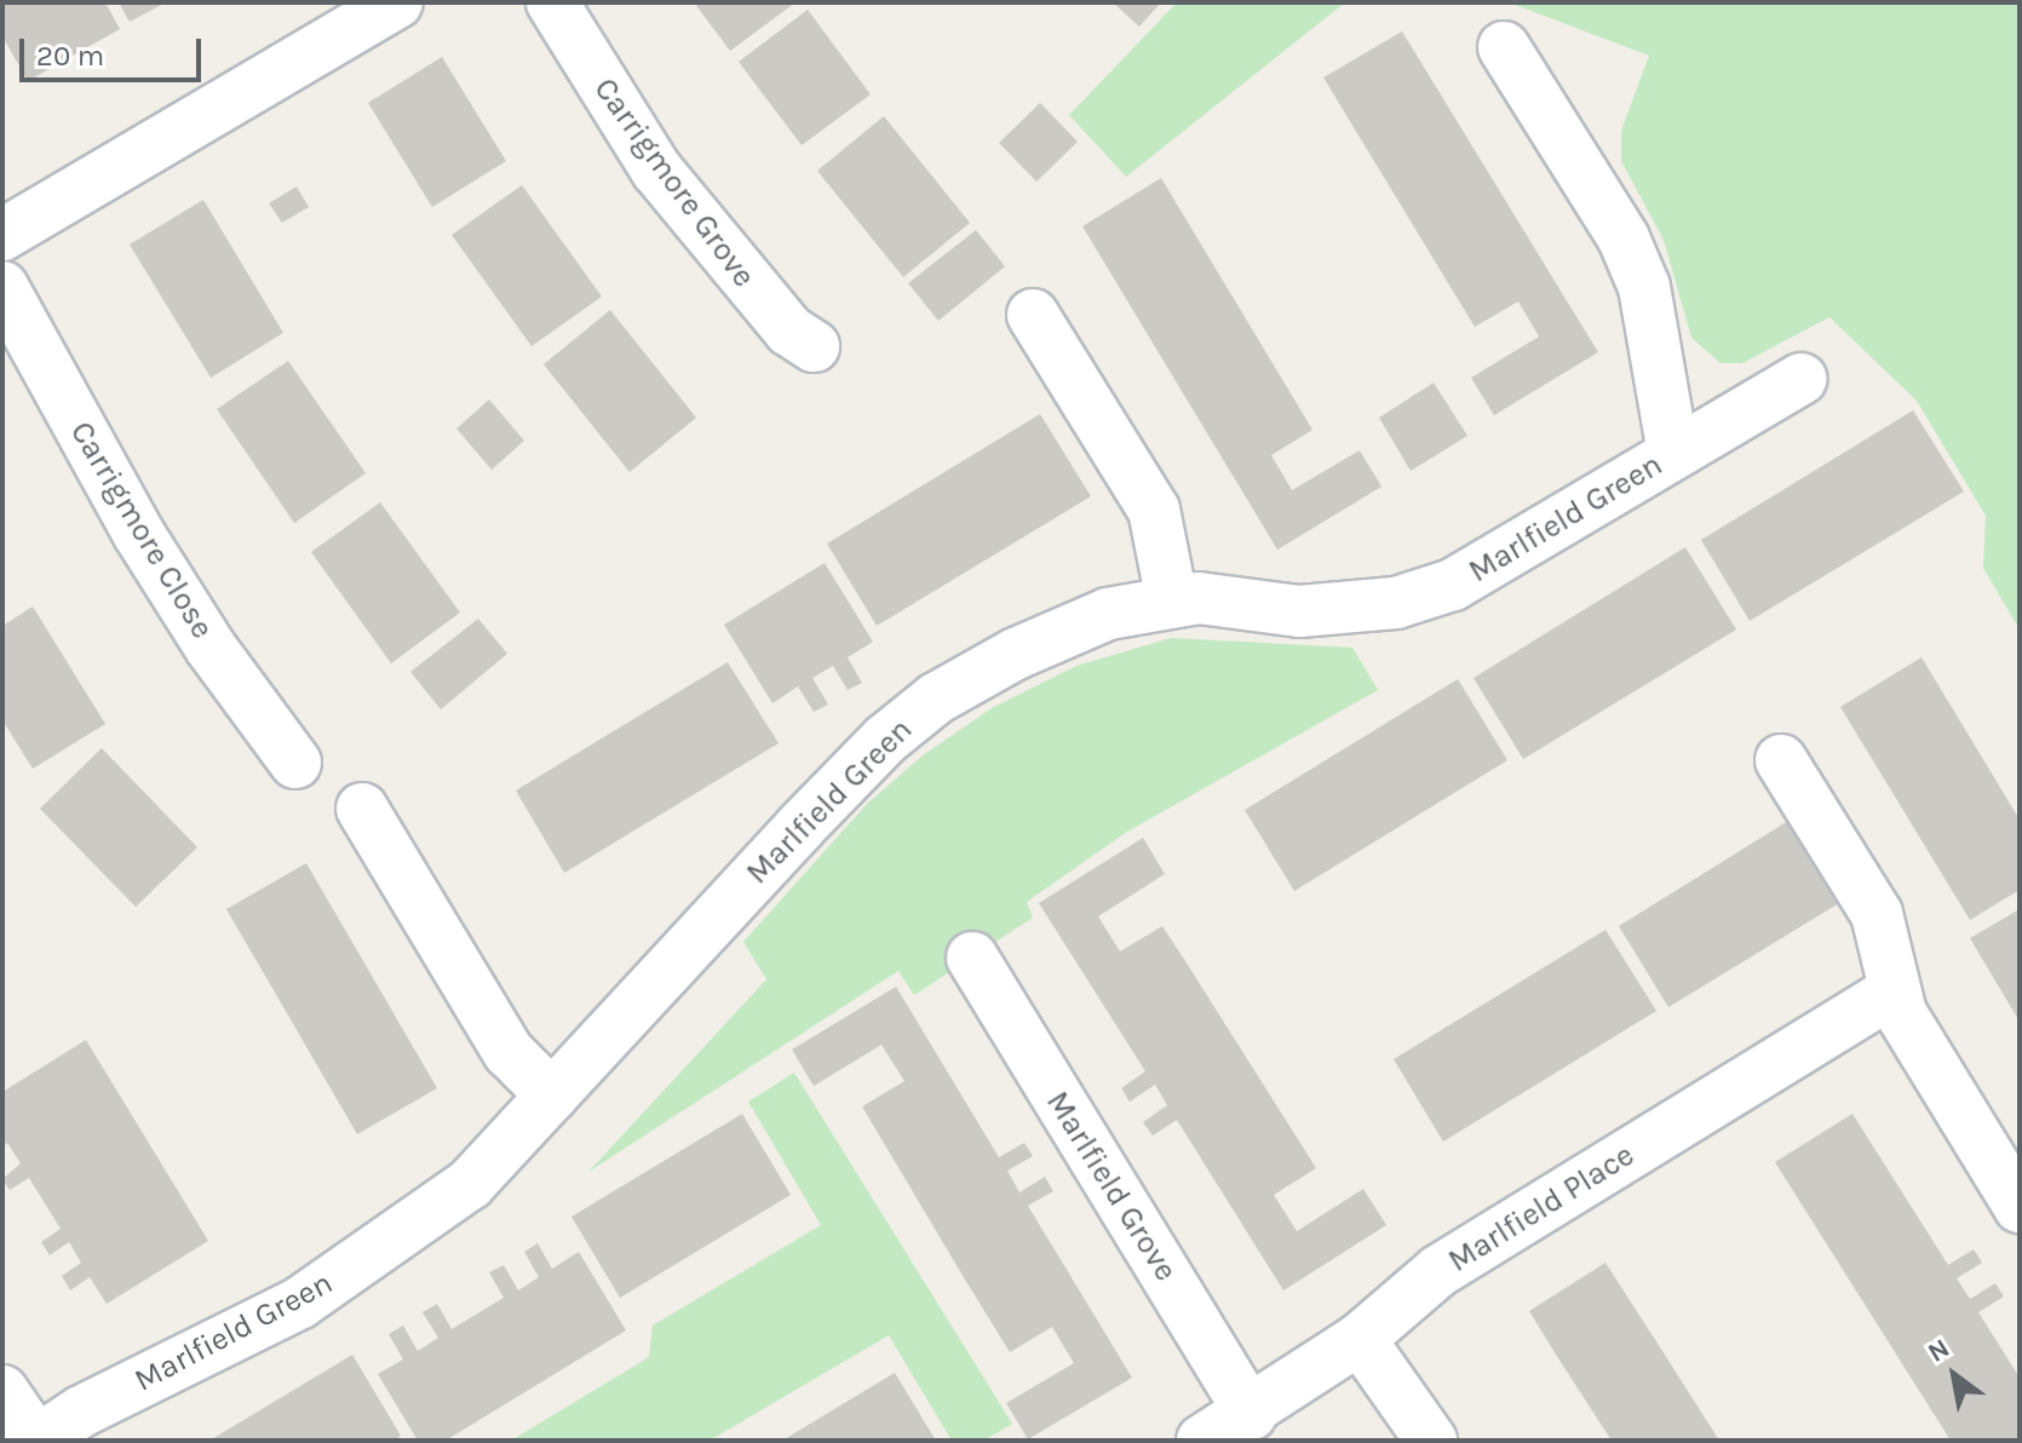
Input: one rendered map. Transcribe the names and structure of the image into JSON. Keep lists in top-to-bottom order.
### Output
{
  "streets": {
    "street": [
      "Carrigmore Grove",
      "Marlfield Green",
      "Carrigmore Close",
      "Marlfield Grove",
      "Marlfield Place"
    ]
  },
  "crossings": [
    ["Marlfield Grove", "Marlfield Place"]
  ],
  "scale_bar": "20 m",
  "north": "top left"
}
